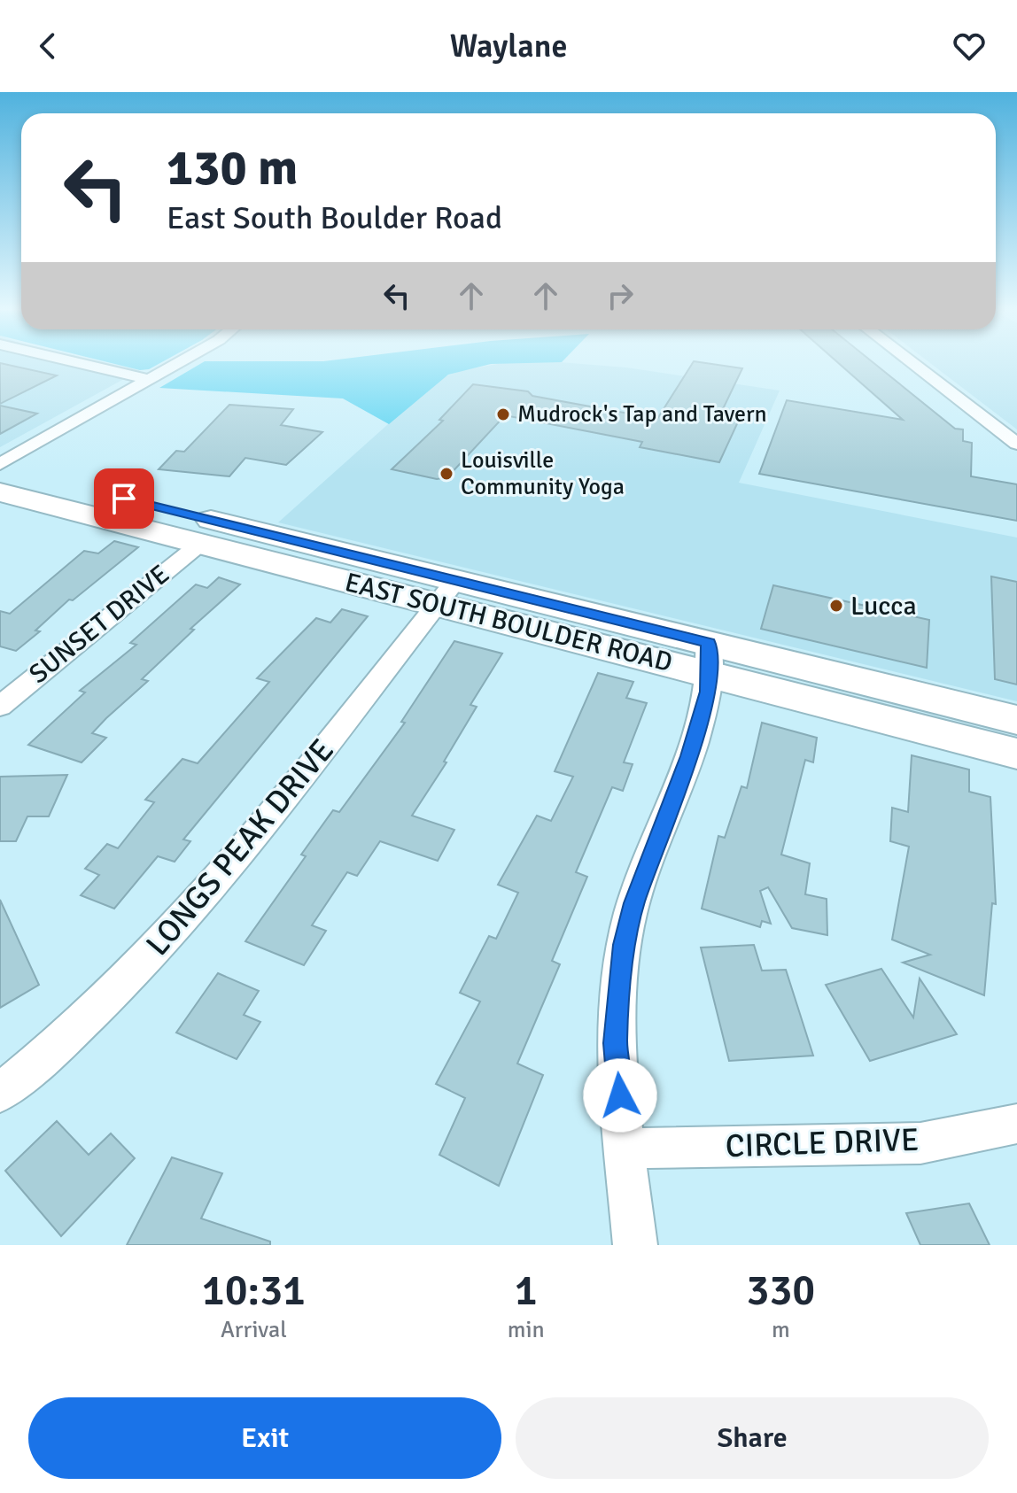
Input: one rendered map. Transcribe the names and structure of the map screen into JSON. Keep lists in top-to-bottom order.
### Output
{
  "streets": {
    "main road": ["EAST SOUTH BOULDER ROAD"],
    "street": ["SUNSET DRIVE", "LONGS PEAK DRIVE", "CIRCLE DRIVE"]
  },
  "crossings": [
    ["EAST SOUTH BOULDER ROAD", "SUNSET DRIVE"],
    ["EAST SOUTH BOULDER ROAD", "LONGS PEAK DRIVE"]
  ],
  "places": ["Mudrock's Tap and Tavern", "Louisville Community Yoga", "Lucca"],
  "page": {
    "header": "Waylane",
    "turn": ["130 m", "East South Boulder Road"],
    "eta": [
      "10:31",
      "Arrival",
      "1",
      "min",
      "330",
      "m"
    ],
    "buttons": ["Exit", "Share"]
  }
}
